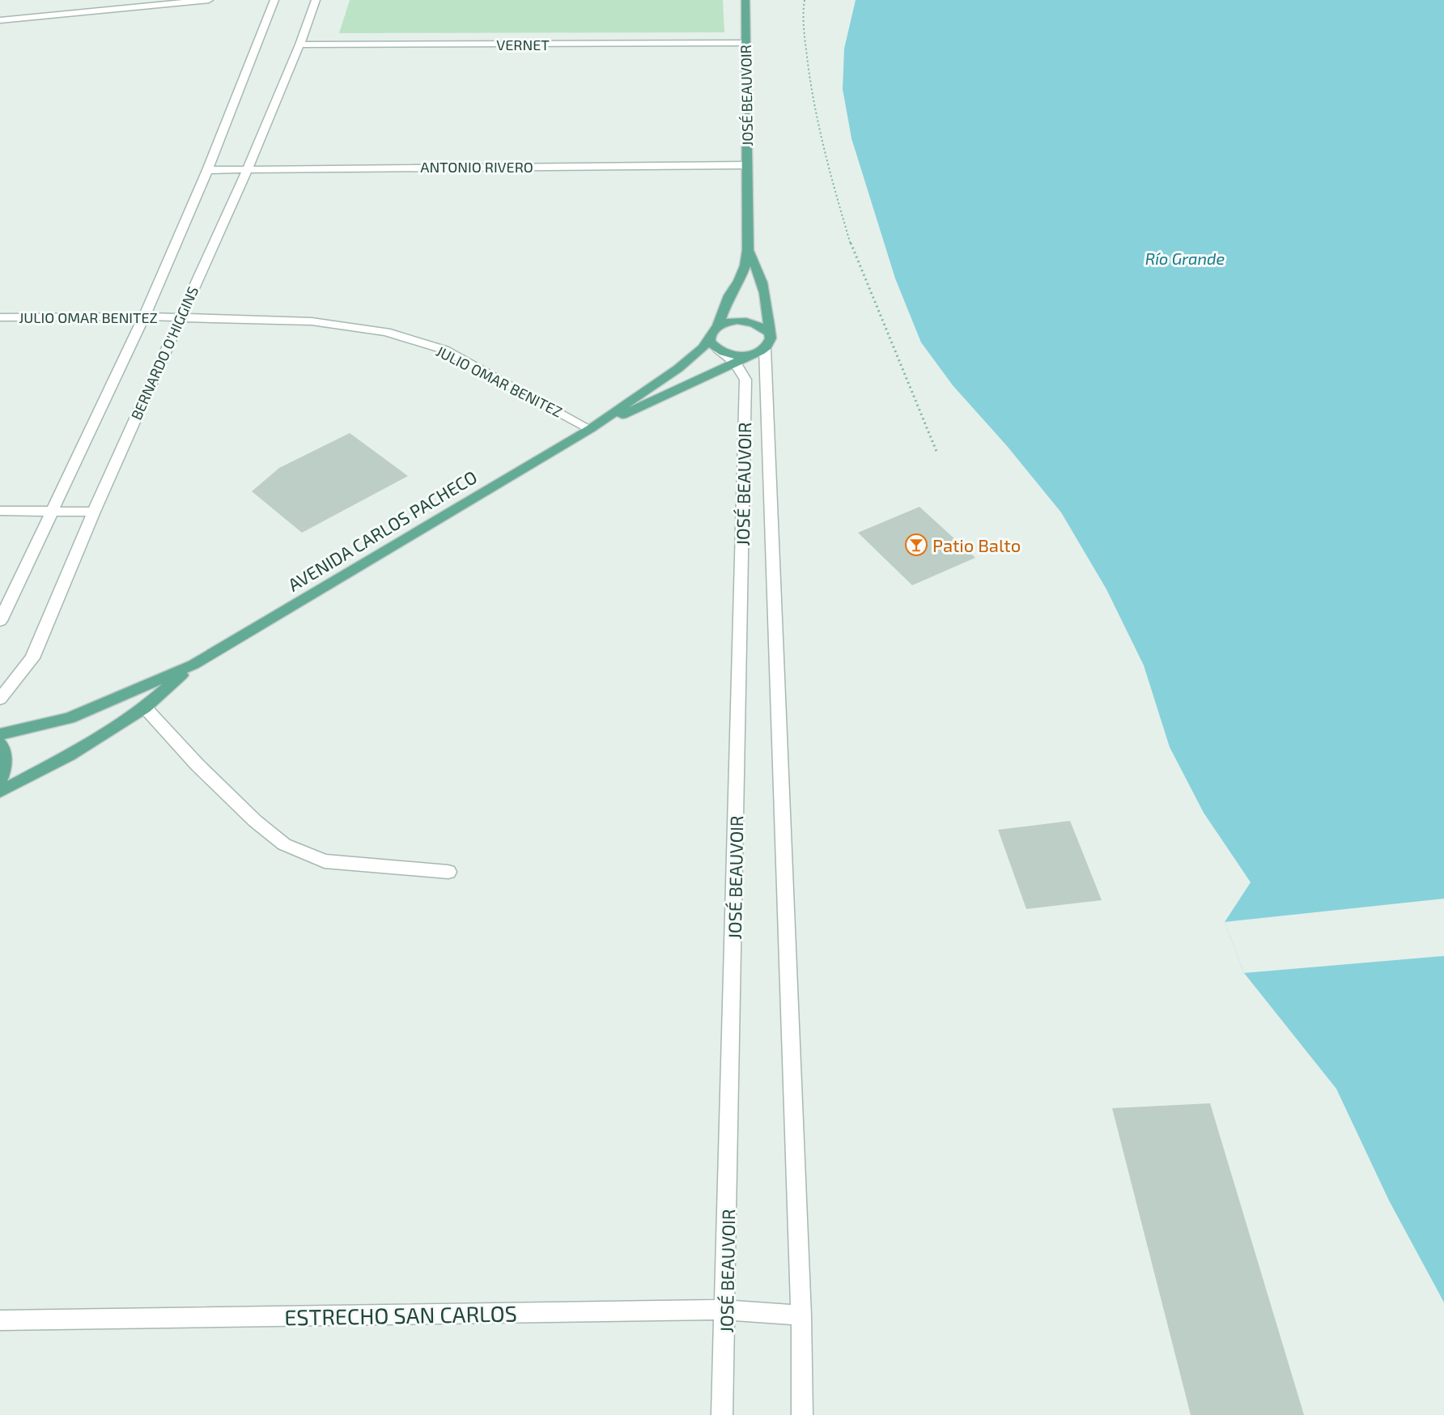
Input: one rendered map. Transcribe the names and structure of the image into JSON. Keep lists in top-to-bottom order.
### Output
{
  "streets": {
    "main road": ["JOSÉ BEAUVOIR", "AVENIDA CARLOS PACHECO"],
    "street": [
      "VERNET",
      "ANTONIO RIVERO",
      "JULIO OMAR BENITEZ",
      "BERNARDO O'HIGGINS",
      "ESTRECHO SAN CARLOS"
    ]
  },
  "crossings": [
    ["VERNET", "JOSÉ BEAUVOIR"],
    ["VERNET", "BERNARDO O'HIGGINS"],
    ["JOSÉ BEAUVOIR", "ANTONIO RIVERO"],
    ["JOSÉ BEAUVOIR", "ESTRECHO SAN CARLOS"],
    ["ANTONIO RIVERO", "BERNARDO O'HIGGINS"],
    ["JULIO OMAR BENITEZ", "BERNARDO O'HIGGINS"],
    ["JULIO OMAR BENITEZ", "AVENIDA CARLOS PACHECO"]
  ],
  "water": ["Río Grande"],
  "places": {
    "bar": ["Patio Balto"]
  }
}
